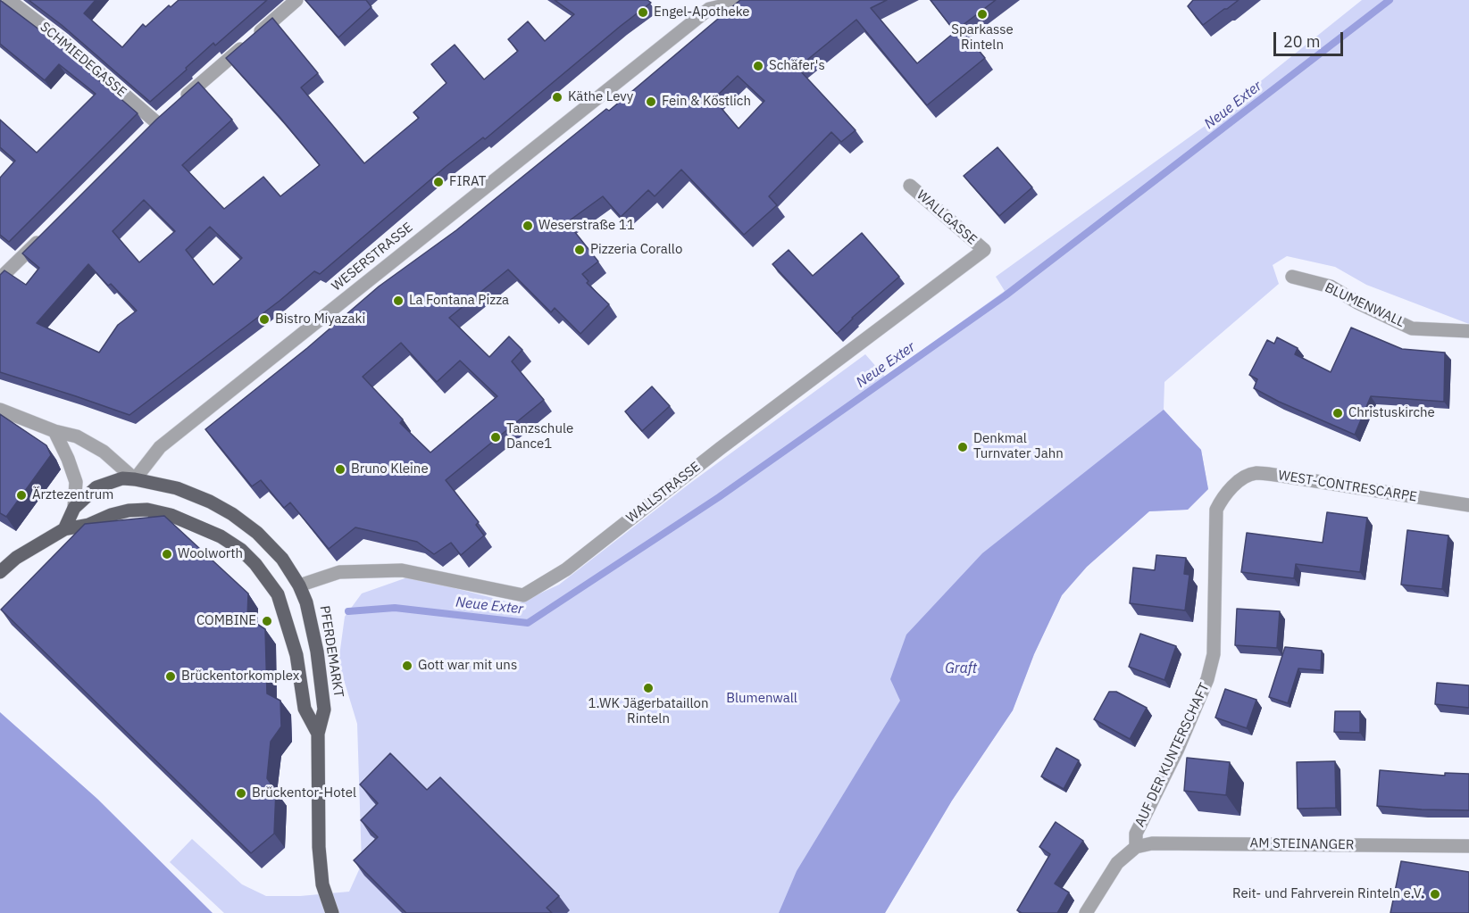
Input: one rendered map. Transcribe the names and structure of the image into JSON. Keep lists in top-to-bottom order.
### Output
{
  "streets": {
    "main road": ["PFERDEMARKT"],
    "street": [
      "SCHMIEDEGASSE",
      "WALLGASSE",
      "WESERSTRASSE",
      "BLUMENWALL",
      "WEST-CONTRESCARPE",
      "WALLSTRASSE",
      "AUF DER KUNTERSCHAFT",
      "AM STEINANGER"
    ]
  },
  "crossings": [
    ["WALLGASSE", "WALLSTRASSE"],
    ["WESERSTRASSE", "PFERDEMARKT"],
    ["WEST-CONTRESCARPE", "AUF DER KUNTERSCHAFT"],
    ["WALLSTRASSE", "PFERDEMARKT"],
    ["AUF DER KUNTERSCHAFT", "AM STEINANGER"]
  ],
  "water": ["Neue Exter", "Graft"],
  "parks": ["Blumenwall"],
  "places": [
    "Engel-Apotheke",
    "Sparkasse Rinteln",
    "Schäfer's",
    "Käthe Levy",
    "Fein & Köstlich",
    "FIRAT",
    "Weserstraße 11",
    "Pizzeria Corallo",
    "La Fontana Pizza",
    "Bistro Miyazaki",
    "Christuskirche",
    "Tanzschule Dance1",
    "Denkmal Turnvater Jahn",
    "Bruno Kleine",
    "Ärztezentrum",
    "Woolworth",
    "COMBINE",
    "Gott war mit uns",
    "Brückentorkomplex",
    "1.WK Jägerbataillon Rinteln",
    "Brückentor-Hotel",
    "Reit- und Fahrverein Rinteln e.V."
  ],
  "scale_bar": "20 m"
}
